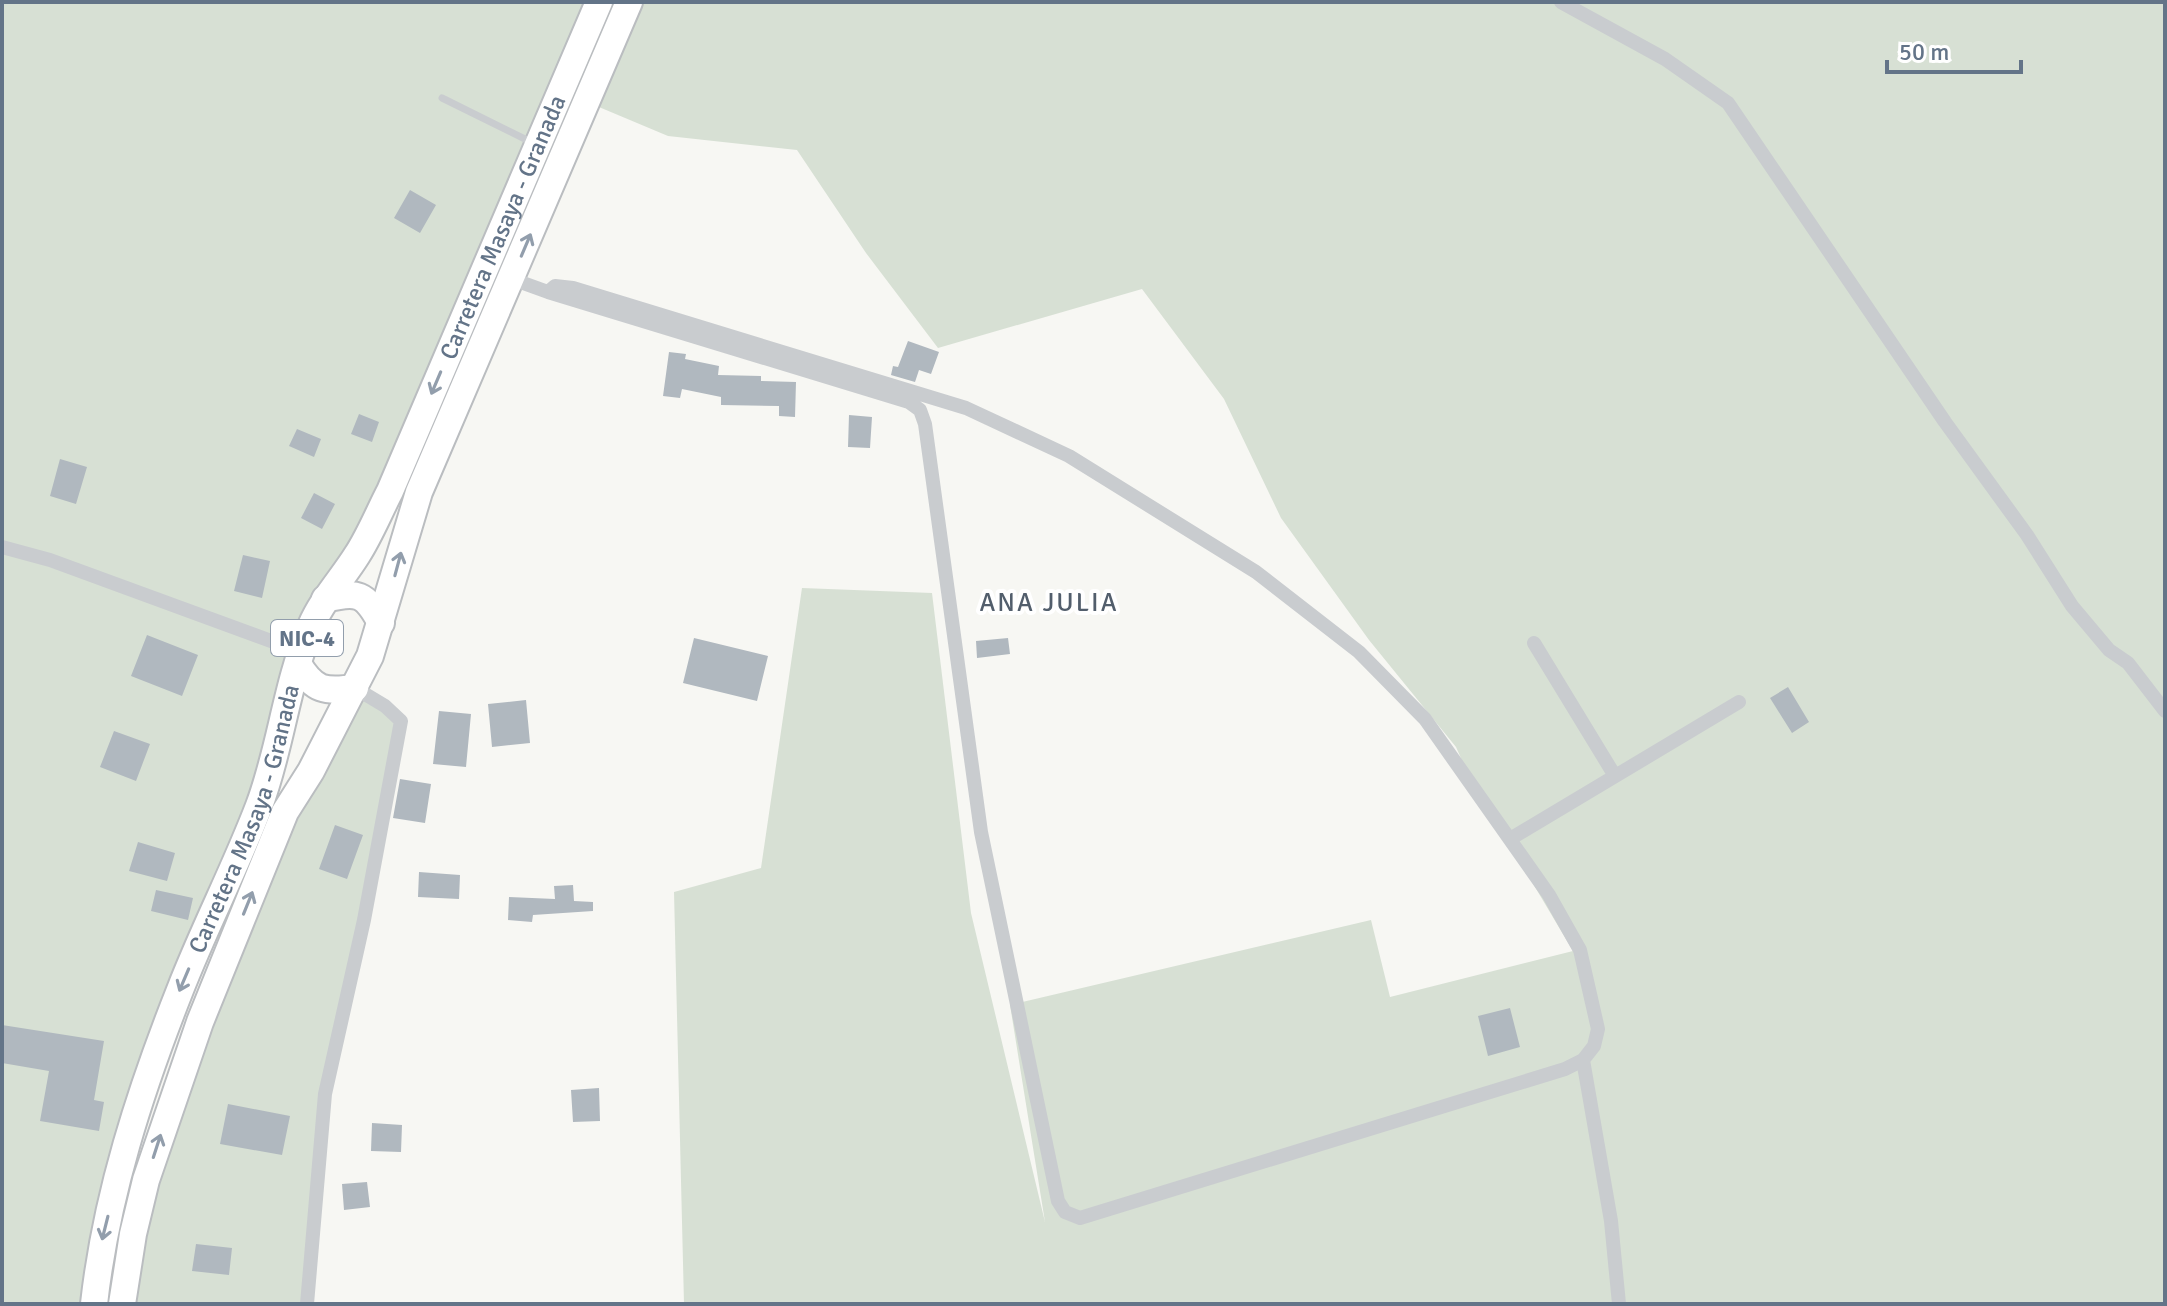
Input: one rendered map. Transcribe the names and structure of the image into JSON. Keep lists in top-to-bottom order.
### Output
{
  "streets": {
    "highway": ["Carretera Masaya - Granada", "NIC-4"]
  },
  "districts": ["ANA JULIA"],
  "scale_bar": "50 m"
}
